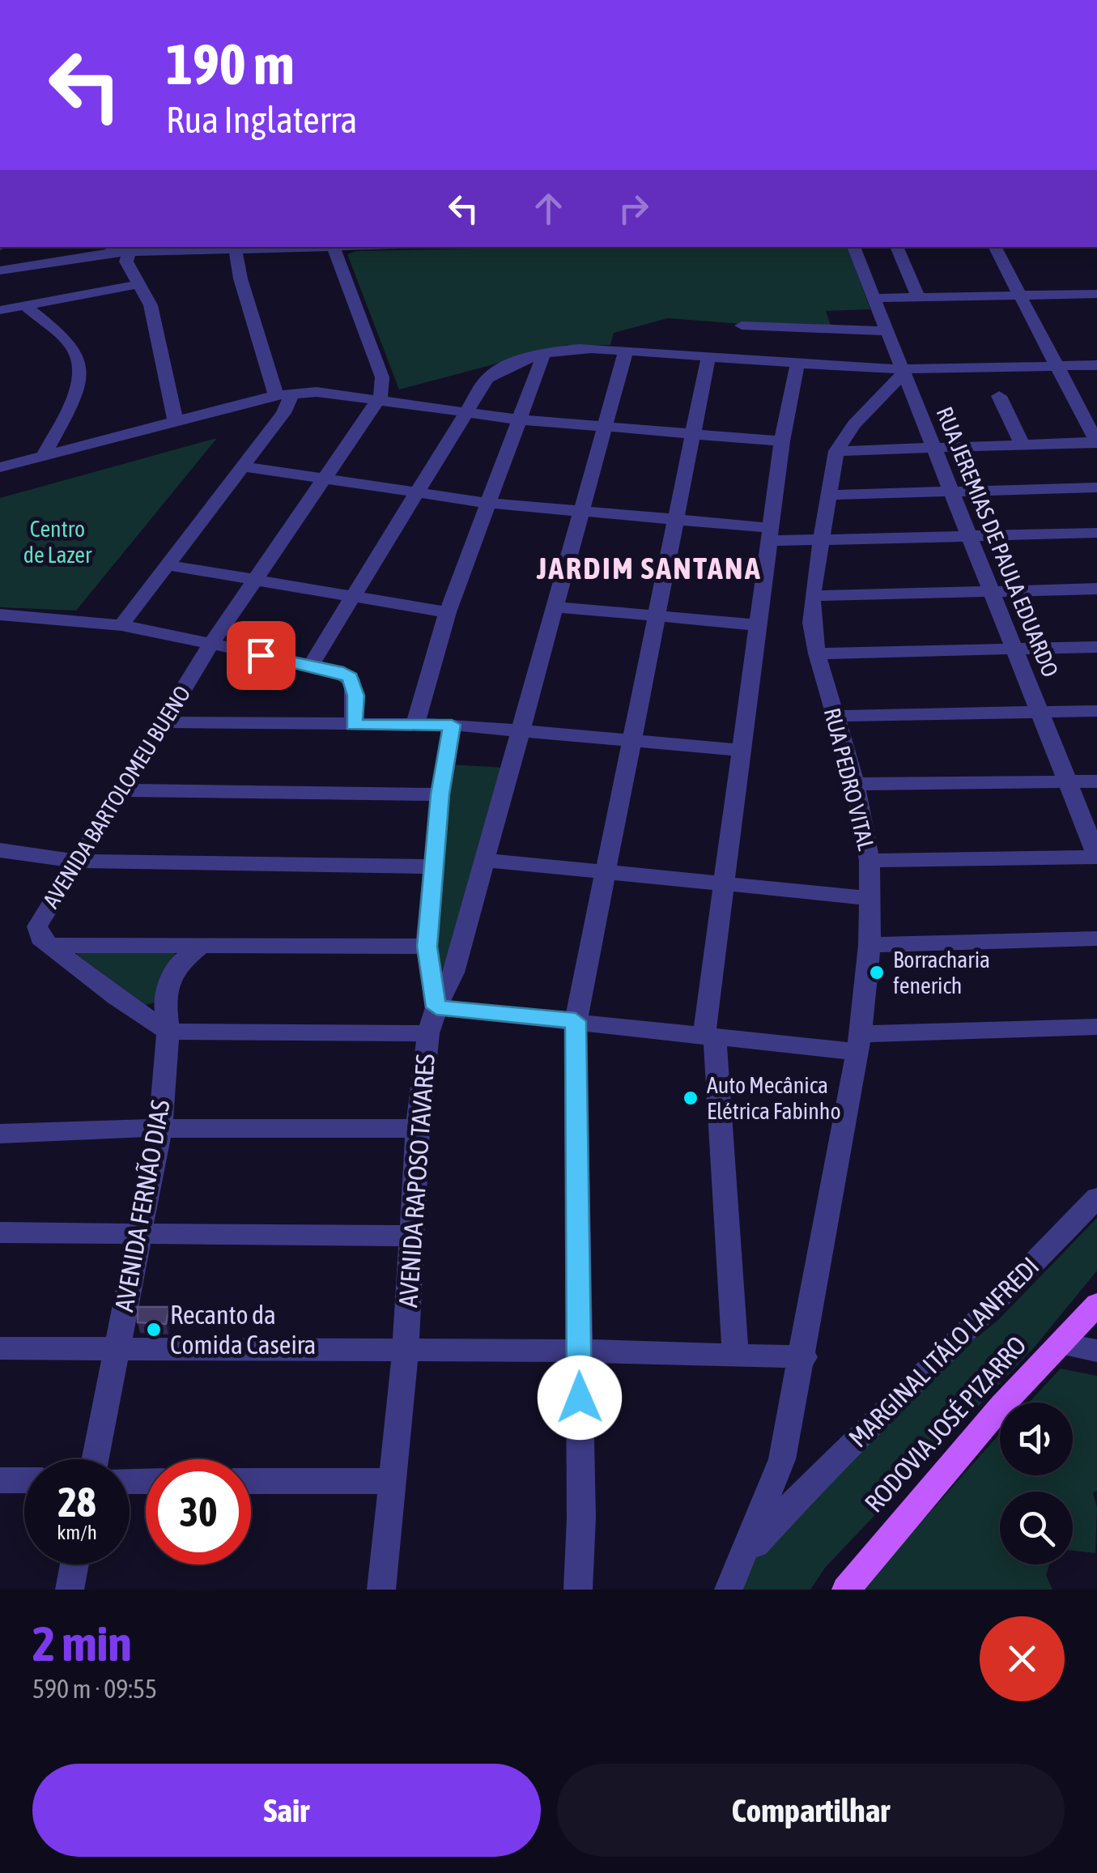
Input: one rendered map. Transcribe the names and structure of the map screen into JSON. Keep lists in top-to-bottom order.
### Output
{
  "streets": {
    "main road": ["RODOVIA JOSÉ PIZARRO"],
    "street": [
      "RUA JEREMIAS DE PAULA EDUARDO",
      "RUA PEDRO VITAL",
      "AVENIDA BARTOLOMEU BUENO",
      "AVENIDA RAPOSO TAVARES",
      "AVENIDA FERNÃO DIAS",
      "MARGINAL ITÁLO LANFREDI"
    ]
  },
  "crossings": [
    ["RUA JEREMIAS DE PAULA EDUARDO", "RUA PEDRO VITAL"],
    ["RUA PEDRO VITAL", "MARGINAL ITÁLO LANFREDI"]
  ],
  "districts": ["JARDIM SANTANA"],
  "parks": ["Centro de Lazer"],
  "places": ["Borracharia fenerich", "Auto Mecânica Elétrica Fabinho", "Recanto da Comida Caseira"],
  "page": {
    "turn": ["190 m", "Rua Inglaterra"],
    "speed": "28 km/h",
    "limit": "30",
    "heading": ["2 min", "590 m · 09:55"],
    "buttons": ["Sair", "Compartilhar"]
  }
}
